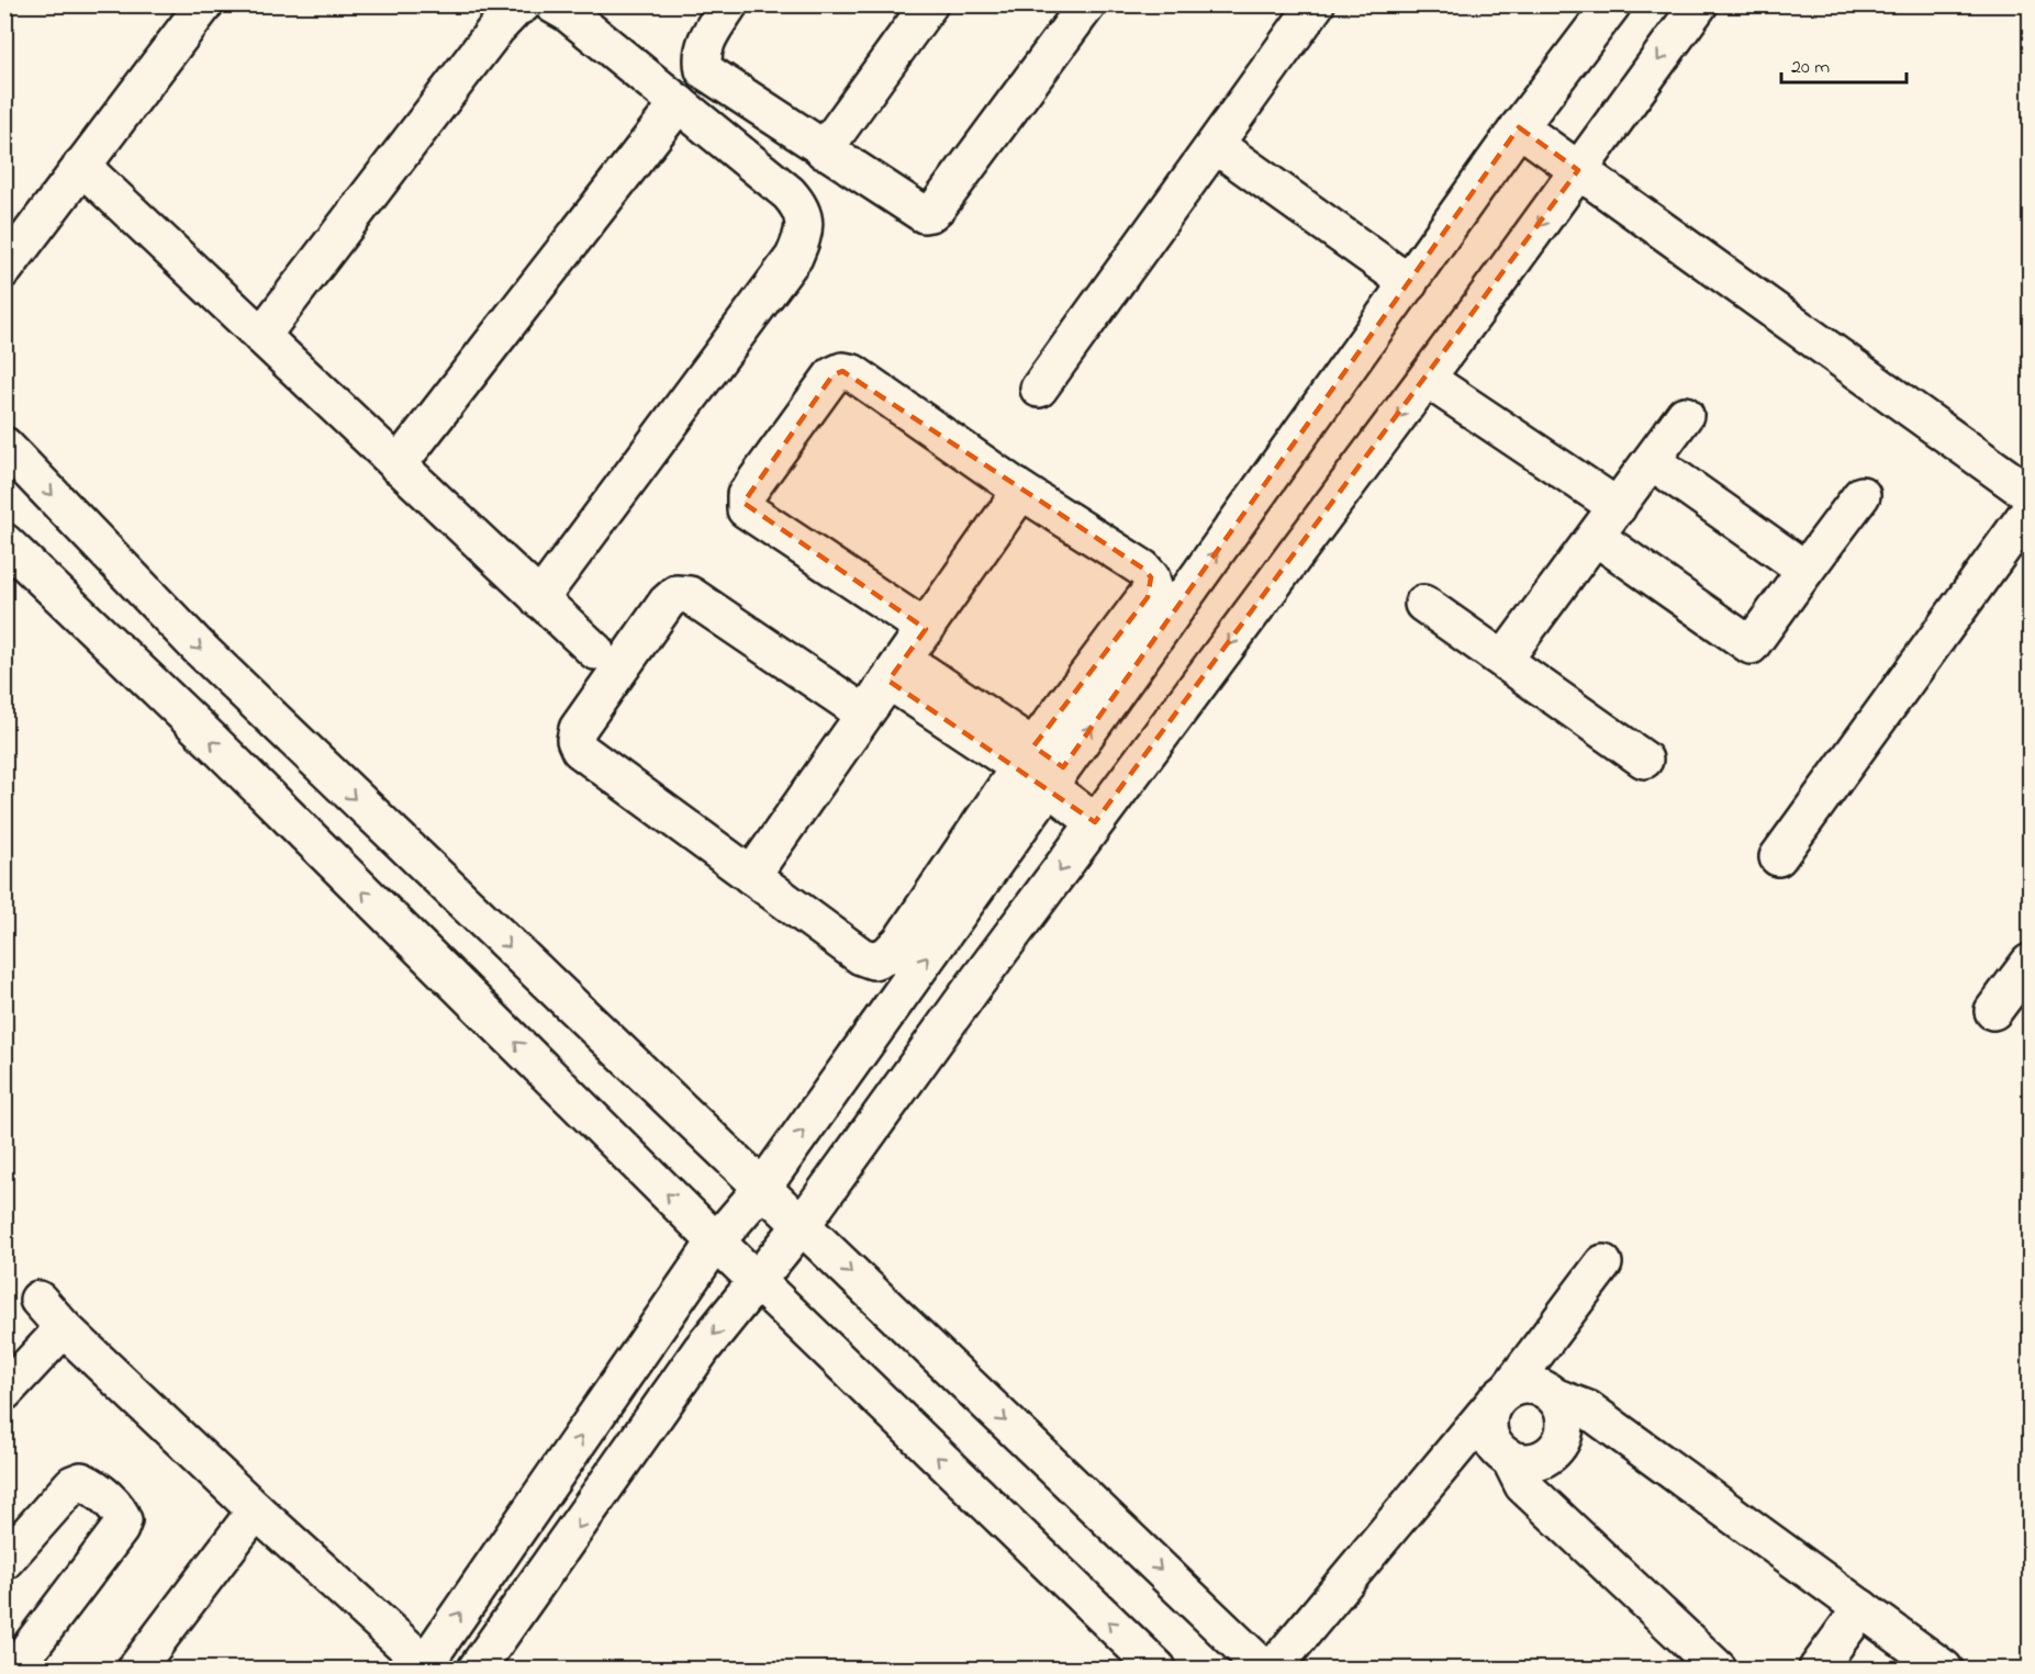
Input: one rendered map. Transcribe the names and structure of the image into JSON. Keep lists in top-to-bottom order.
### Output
{
  "scale_bar": "20 m"
}
